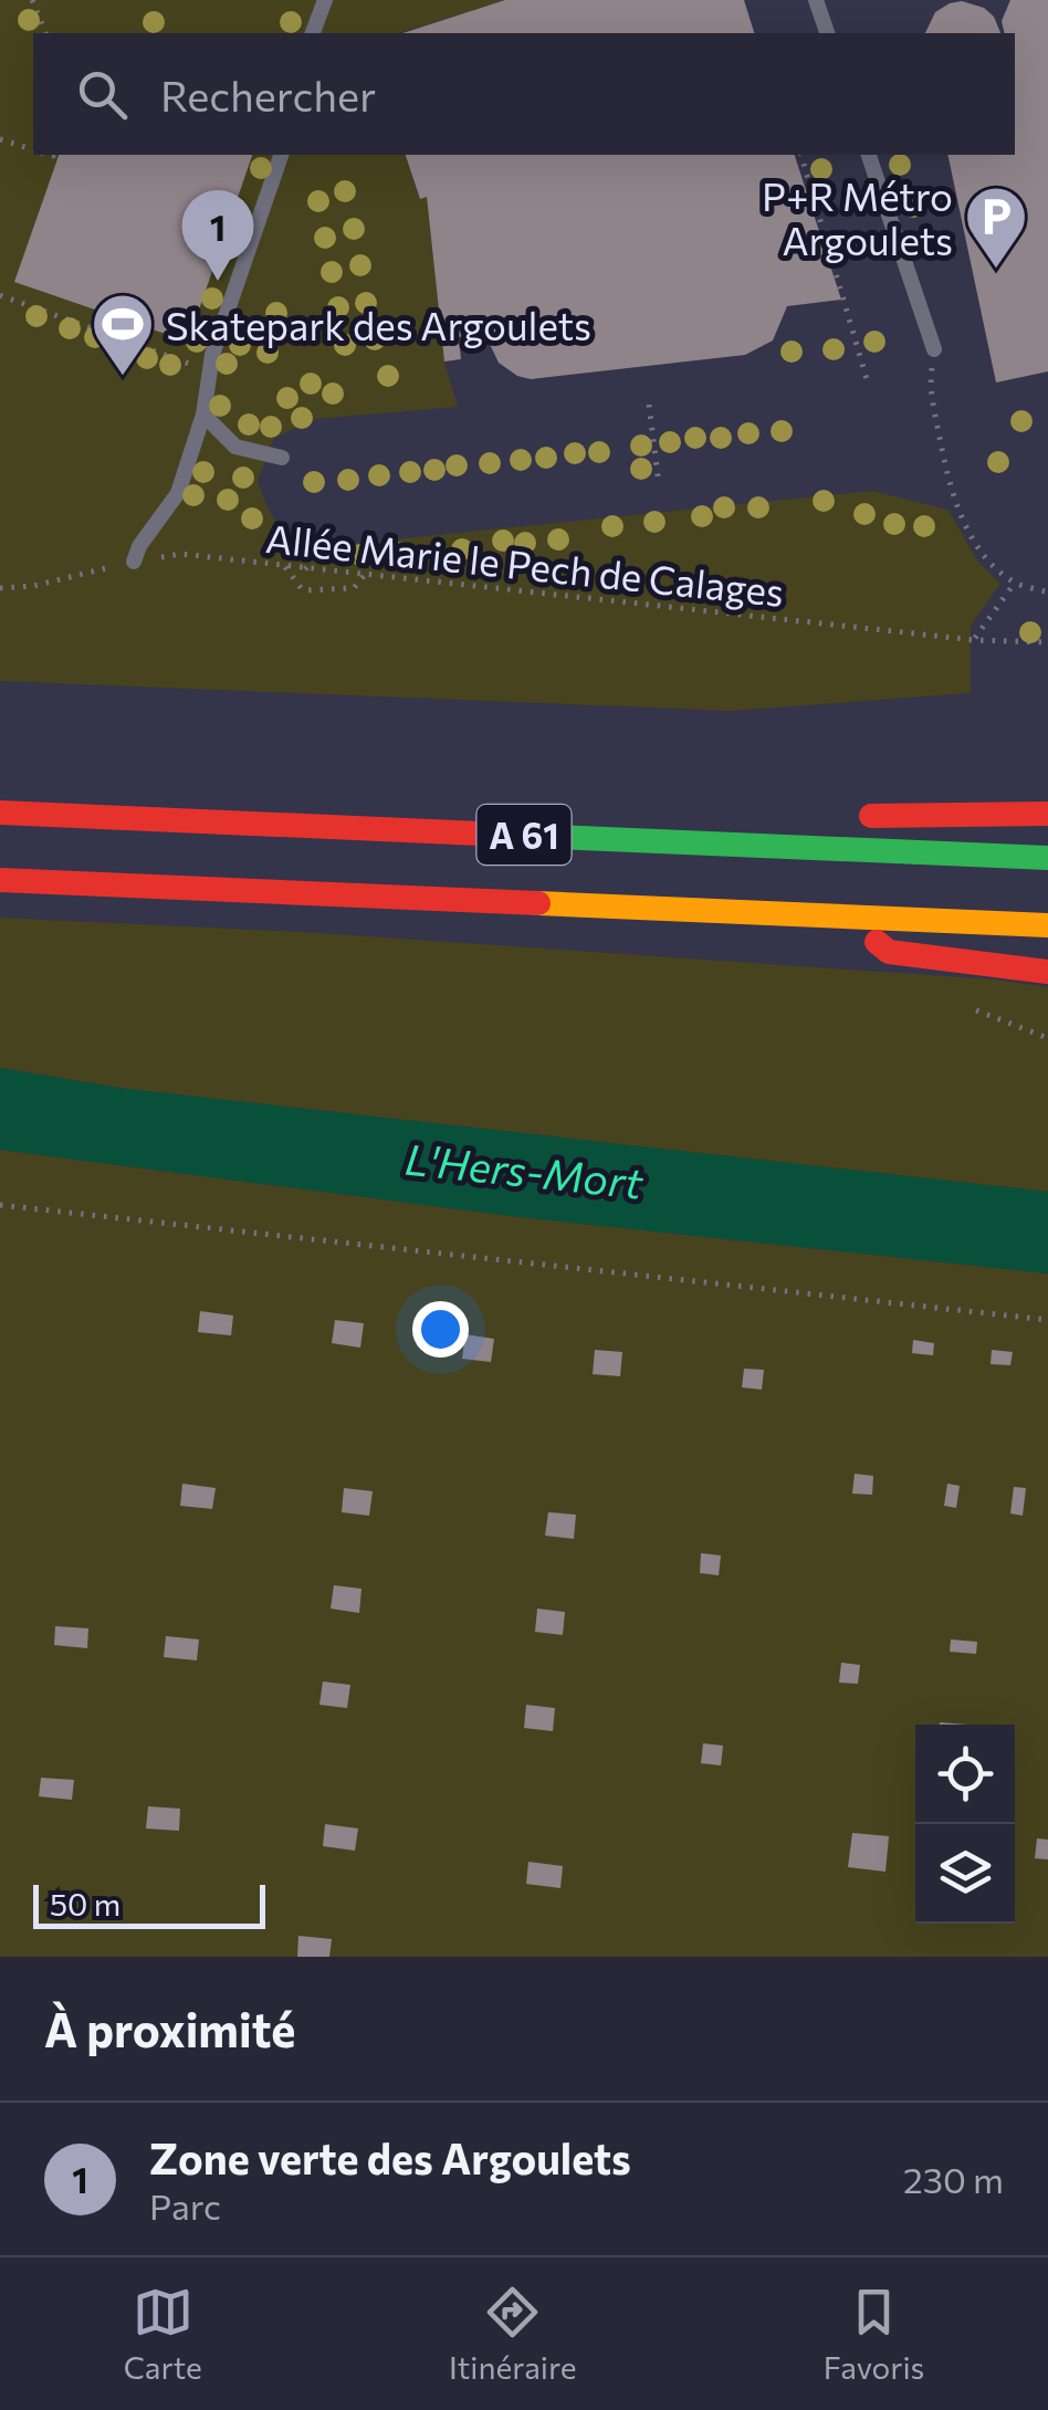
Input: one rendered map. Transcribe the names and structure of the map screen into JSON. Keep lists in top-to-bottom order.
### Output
{
  "streets": {
    "highway": ["A 61"],
    "path": ["Allée Marie le Pech de Calages"]
  },
  "water": ["L'Hers-Mort"],
  "places": {
    "parking": ["P+R Métro Argoulets"],
    "sports": ["Skatepark des Argoulets"]
  },
  "scale_bar": "50 m",
  "page": {
    "search": "Rechercher",
    "pins": "1",
    "scale": "50 m",
    "heading": "À proximité",
    "list": [
      {
        "mark": "1",
        "name": "Zone verte des Argoulets",
        "note": "Parc",
        "value": "230 m"
      }
    ],
    "nav": ["Carte", "Itinéraire", "Favoris"]
  }
}
